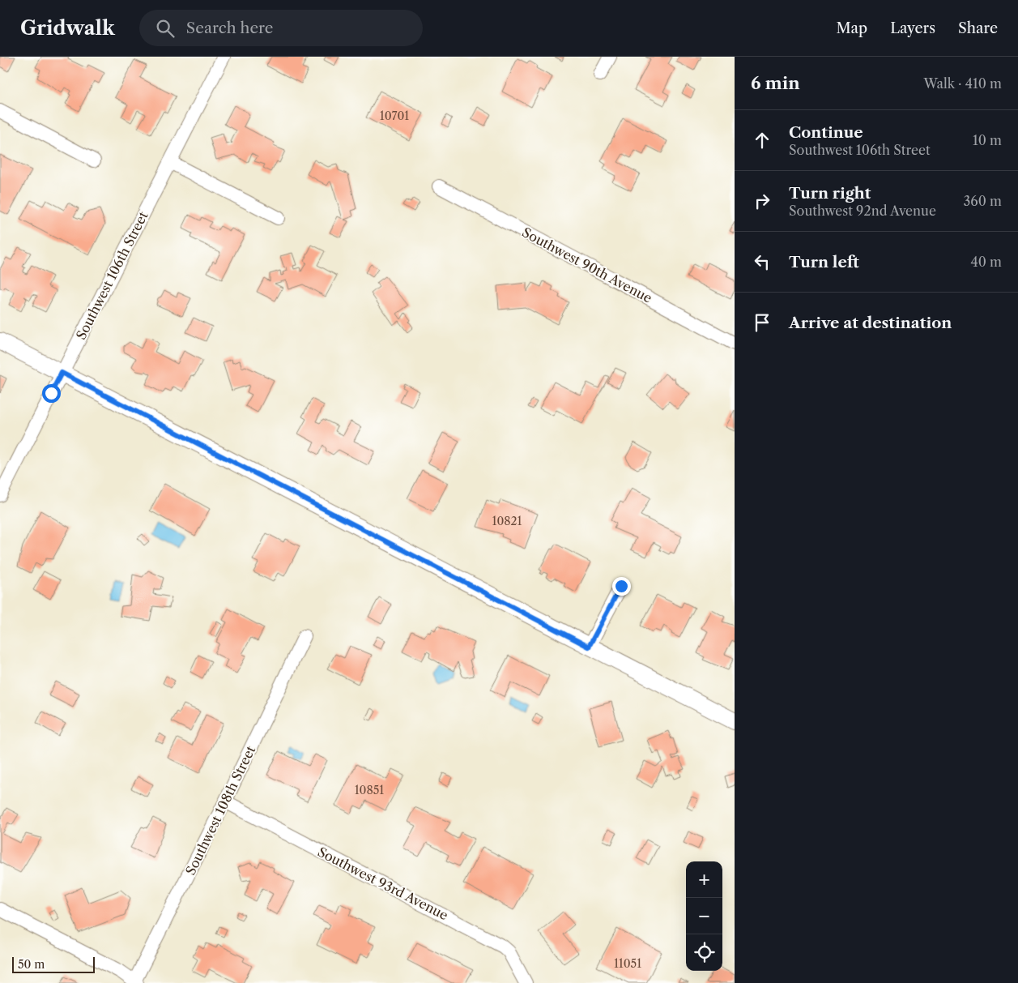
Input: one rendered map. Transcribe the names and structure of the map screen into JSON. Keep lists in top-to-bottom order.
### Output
{
  "streets": {
    "street": [
      "Southwest 90th Avenue",
      "Southwest 106th Street",
      "Southwest 108th Street",
      "Southwest 93rd Avenue"
    ]
  },
  "crossings": [
    ["Southwest 108th Street", "Southwest 93rd Avenue"]
  ],
  "house_numbers": [
    "10701",
    "10821",
    "10851",
    "11051"
  ],
  "scale_bar": "50 m",
  "page": {
    "header": "Gridwalk",
    "search": "Search here",
    "nav": ["Map", "Layers", "Share"],
    "heading": ["6 min", "Walk · 410 m"],
    "list": [
      ["Continue", "Southwest 106th Street", "10 m"],
      ["Turn right", "Southwest 92nd Avenue", "360 m"],
      ["Turn left", "40 m"],
      "Arrive at destination"
    ],
    "map_buttons": ["+", "−"],
    "scale": "50 m"
  }
}
